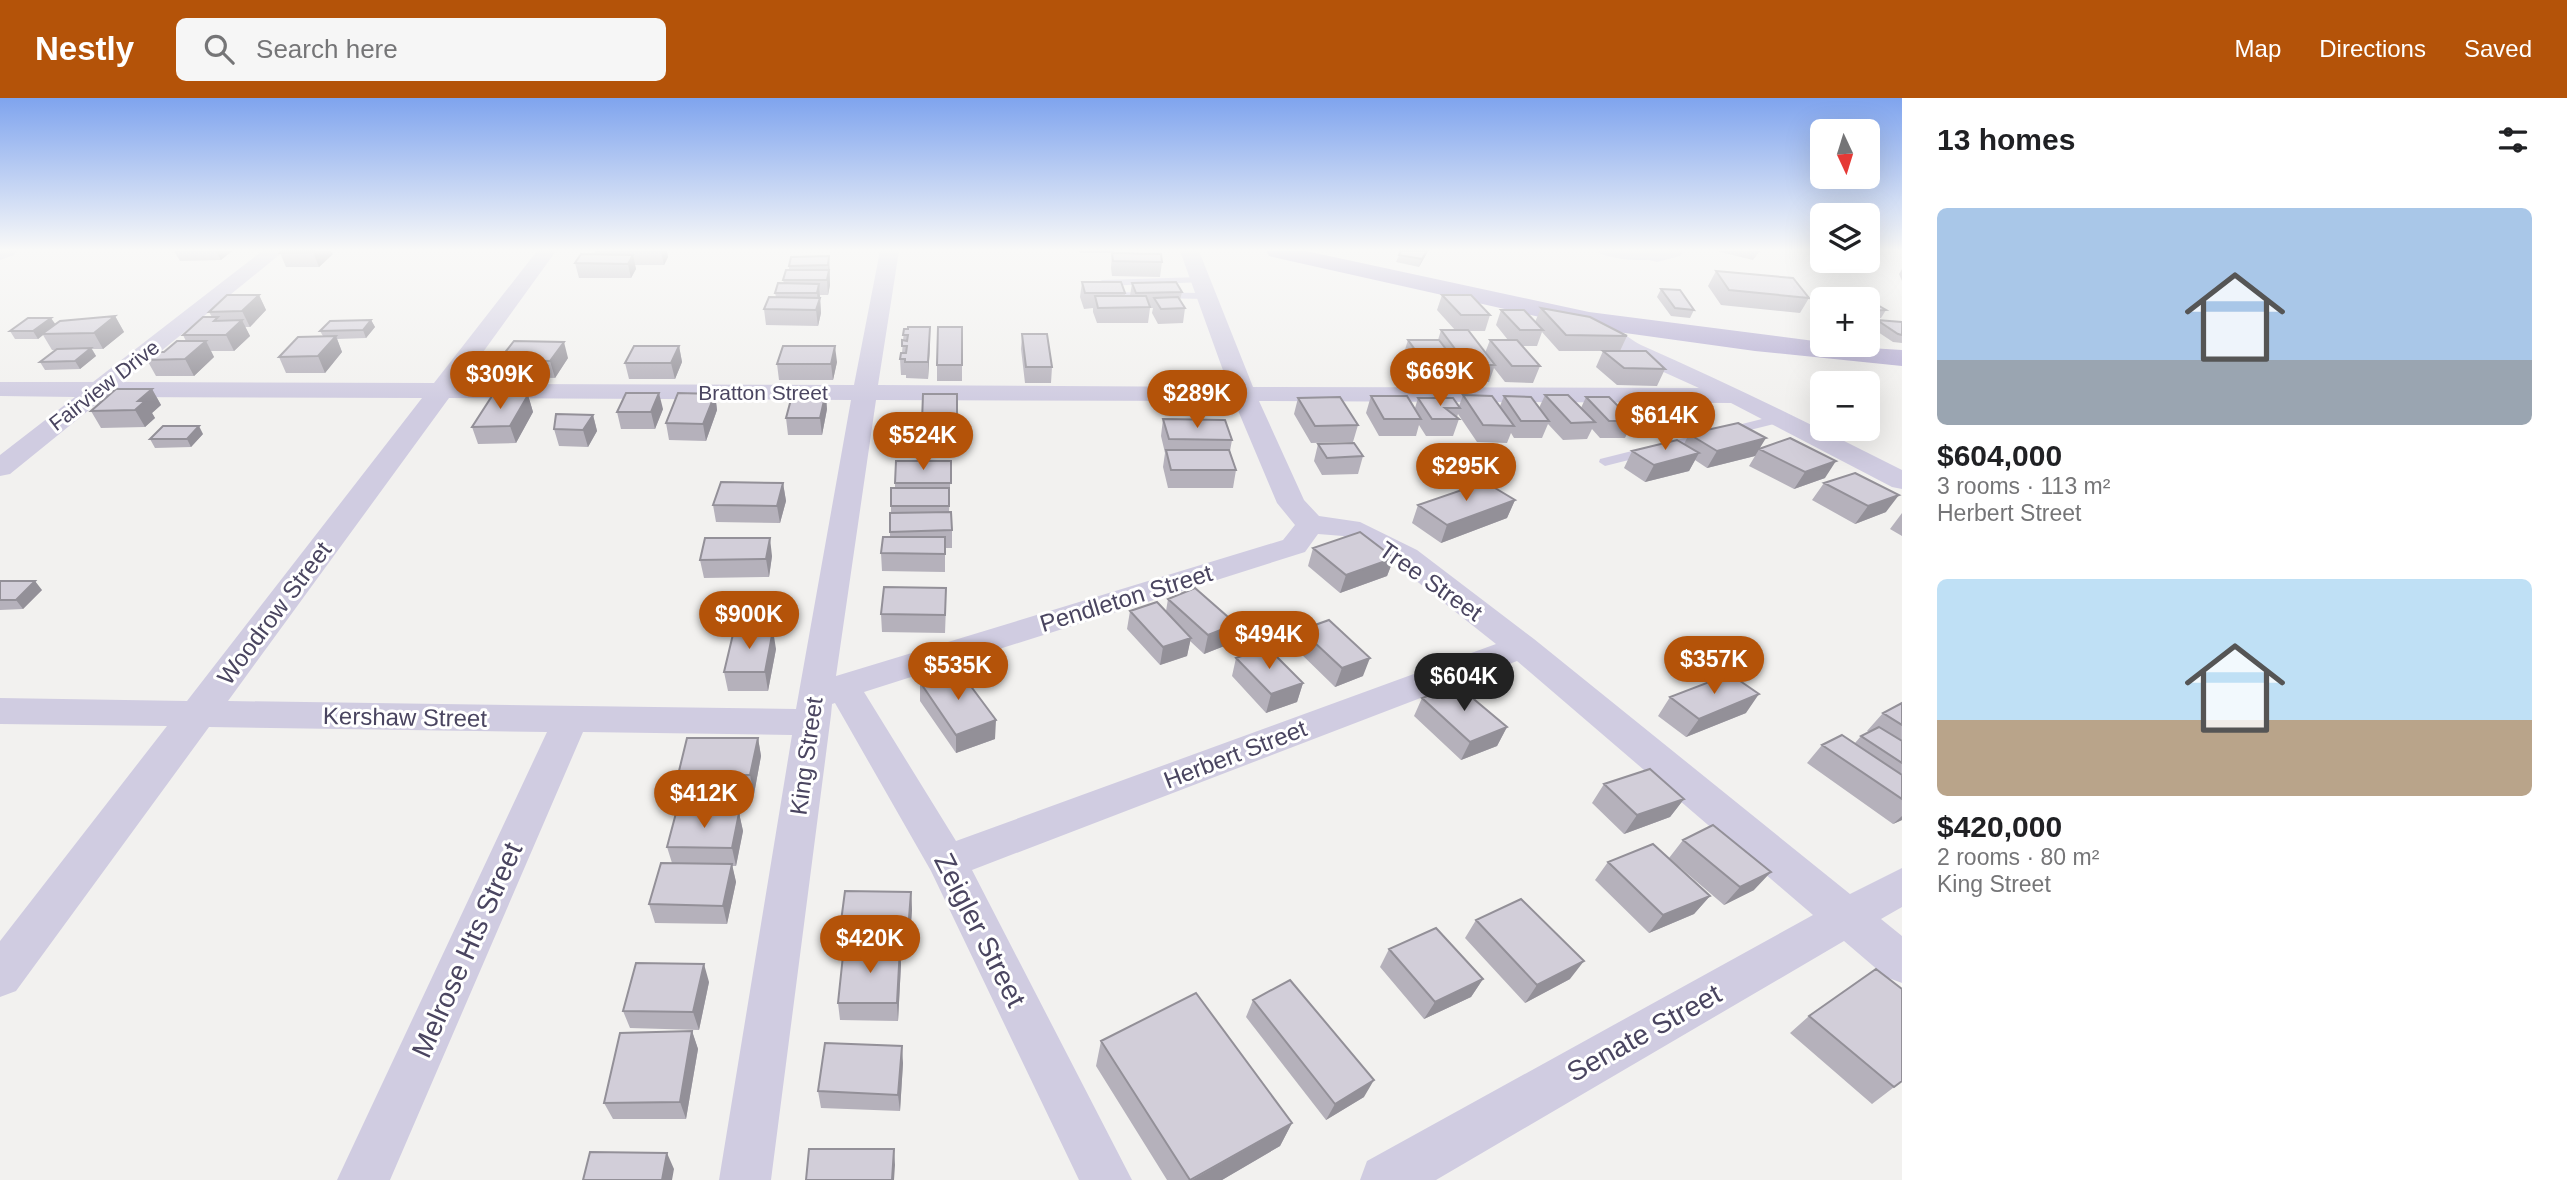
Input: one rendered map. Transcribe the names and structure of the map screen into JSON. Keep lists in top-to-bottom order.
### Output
{
  "streets": {
    "street": [
      "Fairview Drive",
      "Bratton Street",
      "Tree Street",
      "Pendleton Street",
      "Woodrow Street",
      "Kershaw Street",
      "Herbert Street",
      "King Street",
      "Zeigler Street",
      "Melrose Hts Street",
      "Senate Street"
    ]
  },
  "crossings": [
    ["Fairview Drive", "Bratton Street"],
    ["Bratton Street", "Woodrow Street"],
    ["Bratton Street", "King Street"],
    ["Tree Street", "Pendleton Street"],
    ["Tree Street", "Herbert Street"],
    ["Tree Street", "Senate Street"],
    ["Pendleton Street", "Kershaw Street"],
    ["Pendleton Street", "King Street"],
    ["Pendleton Street", "Zeigler Street"],
    ["Woodrow Street", "Kershaw Street"],
    ["Kershaw Street", "King Street"],
    ["Kershaw Street", "Zeigler Street"],
    ["Kershaw Street", "Melrose Hts Street"],
    ["Herbert Street", "Zeigler Street"],
    ["King Street", "Zeigler Street"]
  ],
  "north": "bottom",
  "page": {
    "header": "Nestly",
    "search": "Search here",
    "nav": ["Map", "Directions", "Saved"],
    "heading": "13 homes",
    "map_buttons": ["+", "−"],
    "list": [
      {
        "name": "$604,000",
        "note": "3 rooms · 113 m² · Herbert Street"
      },
      {
        "name": "$420,000",
        "note": "2 rooms · 80 m² · King Street"
      }
    ],
    "price": [
      "$669K",
      "$309K",
      "$289K",
      "$614K",
      "$524K",
      "$295K",
      "$900K",
      "$494K",
      "$357K",
      "$535K",
      "$604K",
      "$412K",
      "$420K"
    ]
  }
}
